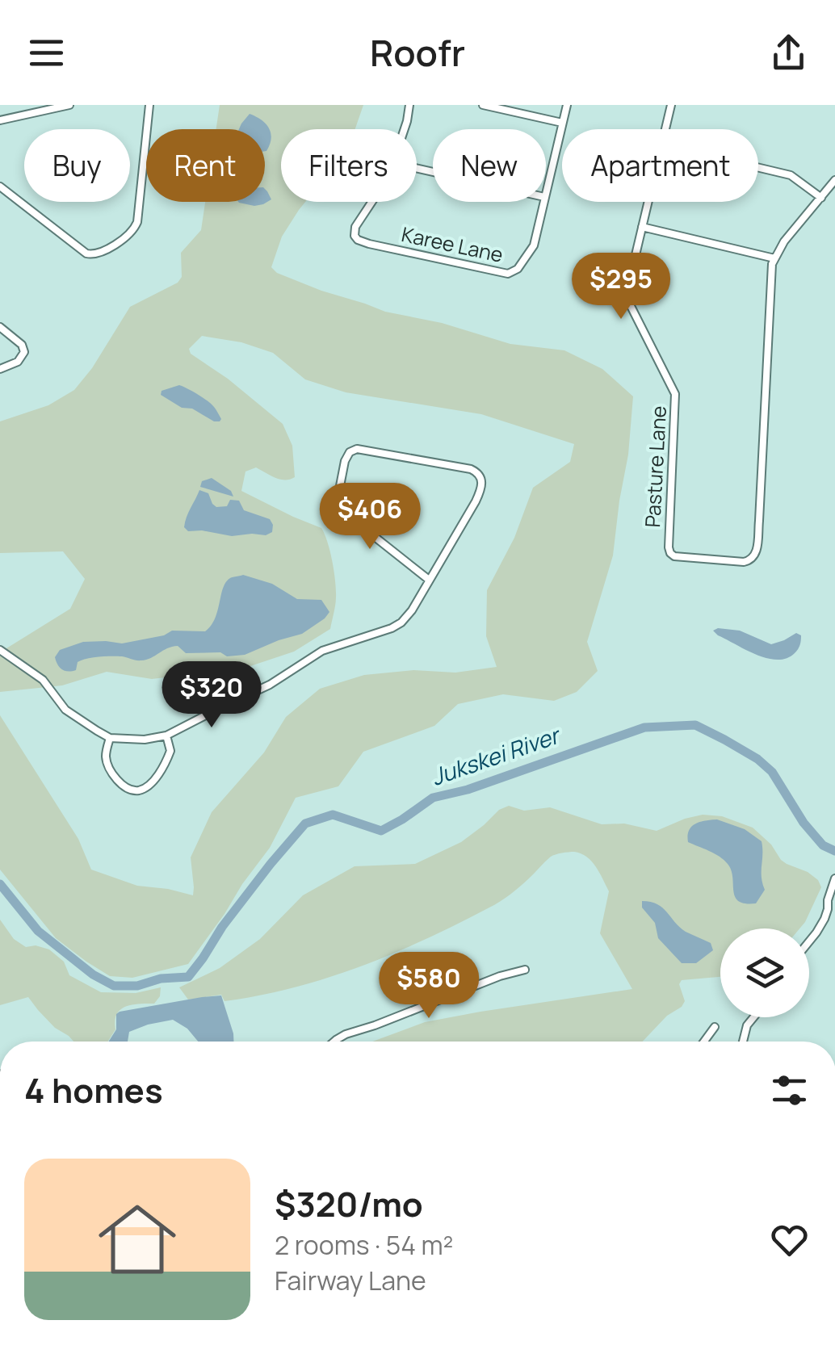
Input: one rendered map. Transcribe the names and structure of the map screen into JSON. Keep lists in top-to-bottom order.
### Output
{
  "streets": {
    "street": ["Karee Lane", "Pasture Lane"]
  },
  "water": ["Jukskei River"],
  "page": {
    "header": "Roofr",
    "chip": [
      "Buy",
      "Rent",
      "Filters",
      "New",
      "Apartment"
    ],
    "price": [
      "$295",
      "$406",
      "$320",
      "$580"
    ],
    "heading": "4 homes",
    "list": [
      {
        "name": "$320/mo",
        "note": "2 rooms · 54 m² · Fairway Lane"
      }
    ]
  }
}
